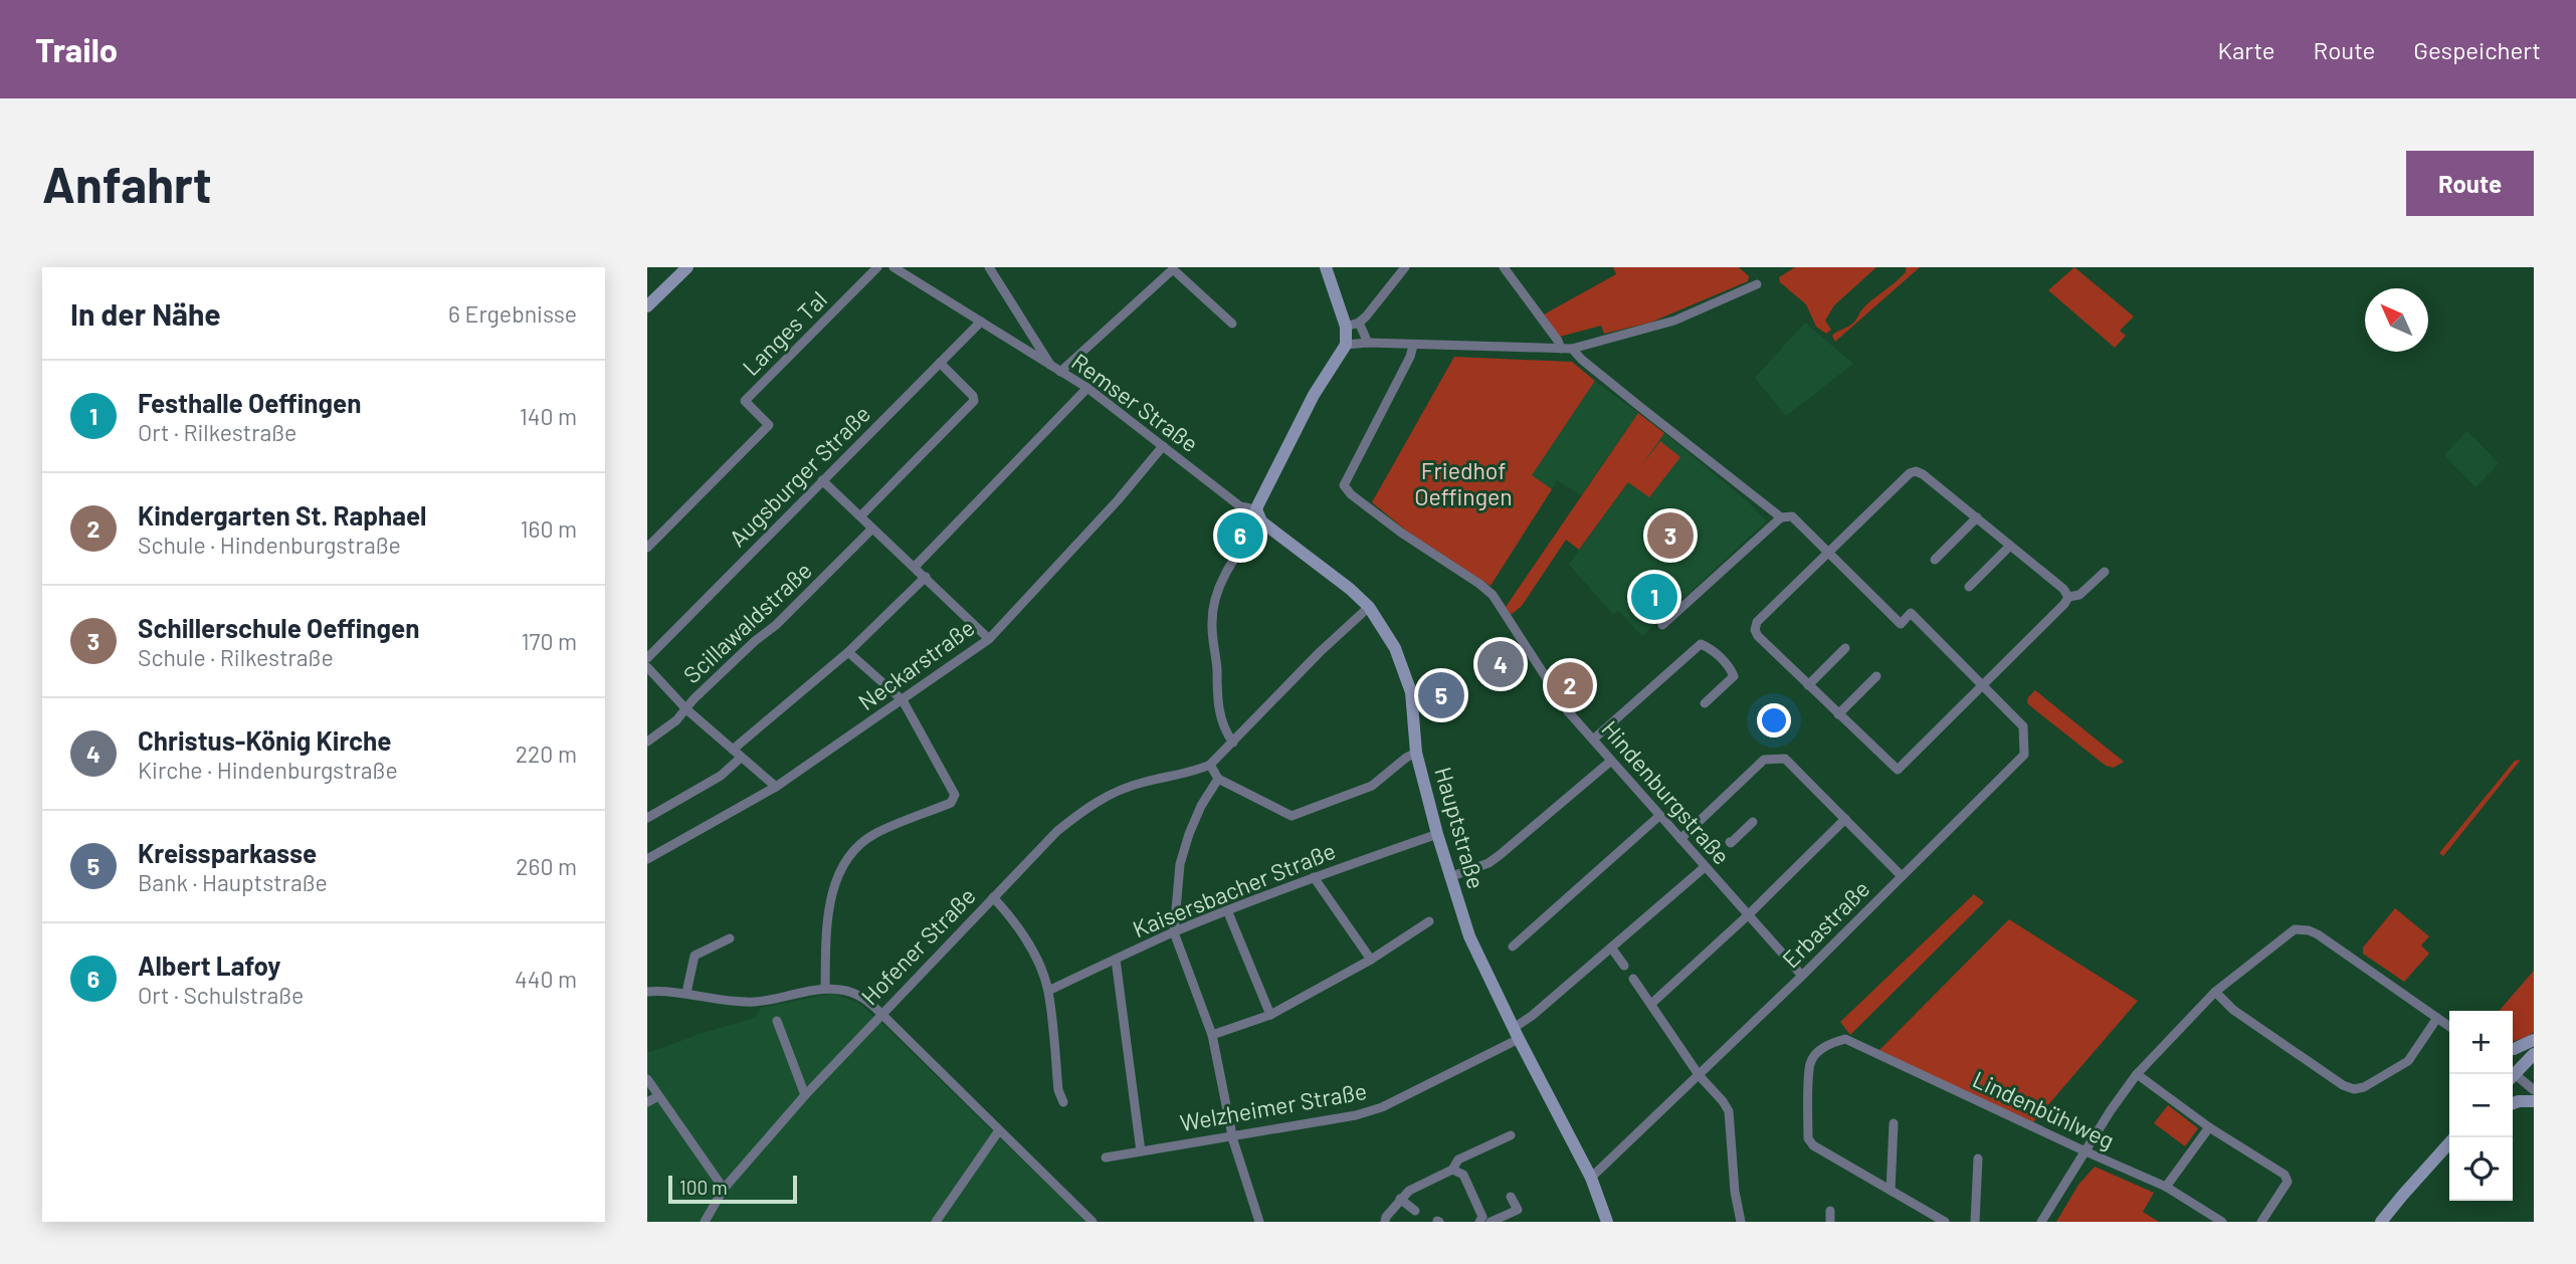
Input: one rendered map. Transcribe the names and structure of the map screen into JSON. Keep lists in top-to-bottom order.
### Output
{
  "streets": {
    "street": [
      "Langes Tal",
      "Remser Straße",
      "Augsburger Straße",
      "Scillawaldstraße",
      "Neckarstraße",
      "Hindenburgstraße",
      "Hauptstraße",
      "Kaisersbacher Straße",
      "Erbastraße",
      "Hofener Straße",
      "Welzheimer Straße",
      "Lindenbühlweg"
    ]
  },
  "crossings": [
    ["Remser Straße", "Neckarstraße"],
    ["Remser Straße", "Hauptstraße"],
    ["Hindenburgstraße", "Erbastraße"],
    ["Hindenburgstraße", "Welzheimer Straße"],
    ["Hauptstraße", "Kaisersbacher Straße"],
    ["Hauptstraße", "Erbastraße"],
    ["Hauptstraße", "Welzheimer Straße"]
  ],
  "parks": ["Friedhof Oeffingen"],
  "scale_bar": "100 m",
  "north": "top left",
  "page": {
    "header": "Trailo",
    "nav": ["Karte", "Route", "Gespeichert"],
    "buttons": "Route",
    "title": "Anfahrt",
    "heading": ["In der Nähe", "6 Ergebnisse"],
    "list": [
      {
        "mark": "1",
        "name": "Festhalle Oeffingen",
        "note": "Ort · Rilkestraße",
        "value": "140 m"
      },
      {
        "mark": "2",
        "name": "Kindergarten St. Raphael",
        "note": "Schule · Hindenburgstraße",
        "value": "160 m"
      },
      {
        "mark": "3",
        "name": "Schillerschule Oeffingen",
        "note": "Schule · Rilkestraße",
        "value": "170 m"
      },
      {
        "mark": "4",
        "name": "Christus-König Kirche",
        "note": "Kirche · Hindenburgstraße",
        "value": "220 m"
      },
      {
        "mark": "5",
        "name": "Kreissparkasse",
        "note": "Bank · Hauptstraße",
        "value": "260 m"
      },
      {
        "mark": "6",
        "name": "Albert Lafoy",
        "note": "Ort · Schulstraße",
        "value": "440 m"
      }
    ],
    "pins": [
      "3",
      "6",
      "1",
      "4",
      "2",
      "5"
    ],
    "map_buttons": ["+", "−"],
    "scale": "100 m"
  }
}
